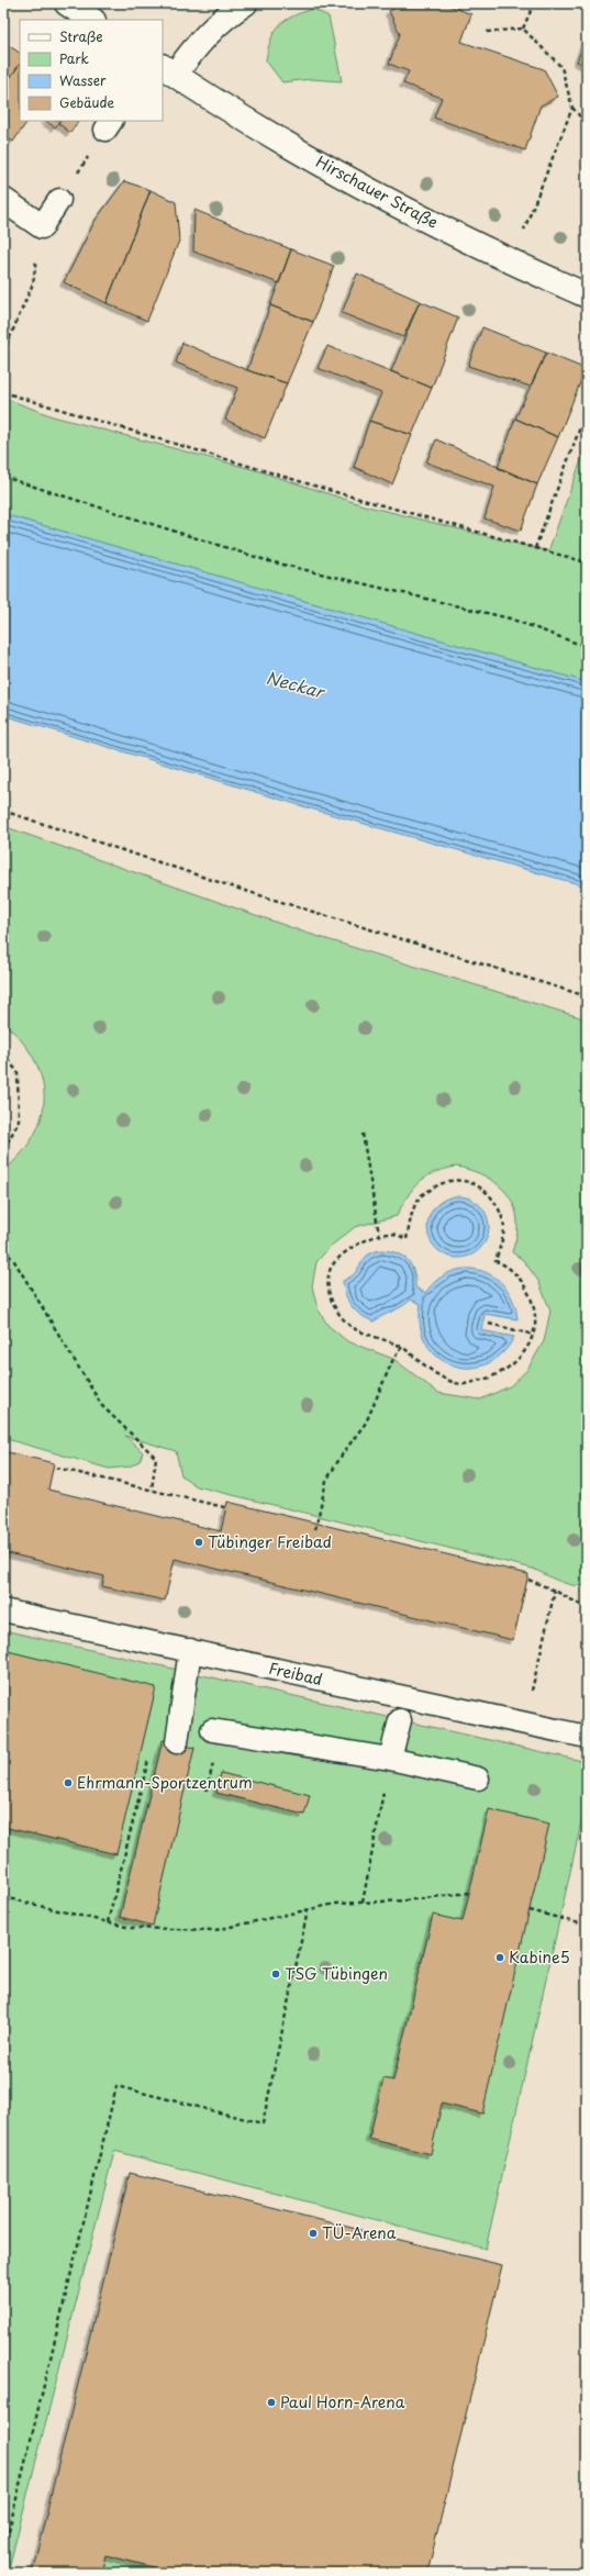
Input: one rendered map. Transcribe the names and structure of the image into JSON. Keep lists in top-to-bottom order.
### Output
{
  "streets": {
    "street": ["Hirschauer Straße"],
    "lane": ["Freibad"]
  },
  "water": ["Neckar"],
  "places": [
    "Tübinger Freibad",
    "Ehrmann-Sportzentrum",
    "Kabine5",
    "TSG Tübingen",
    "TÜ-Arena",
    "Paul Horn-Arena"
  ],
  "legend": [
    "Straße",
    "Park",
    "Wasser",
    "Gebäude"
  ]
}
